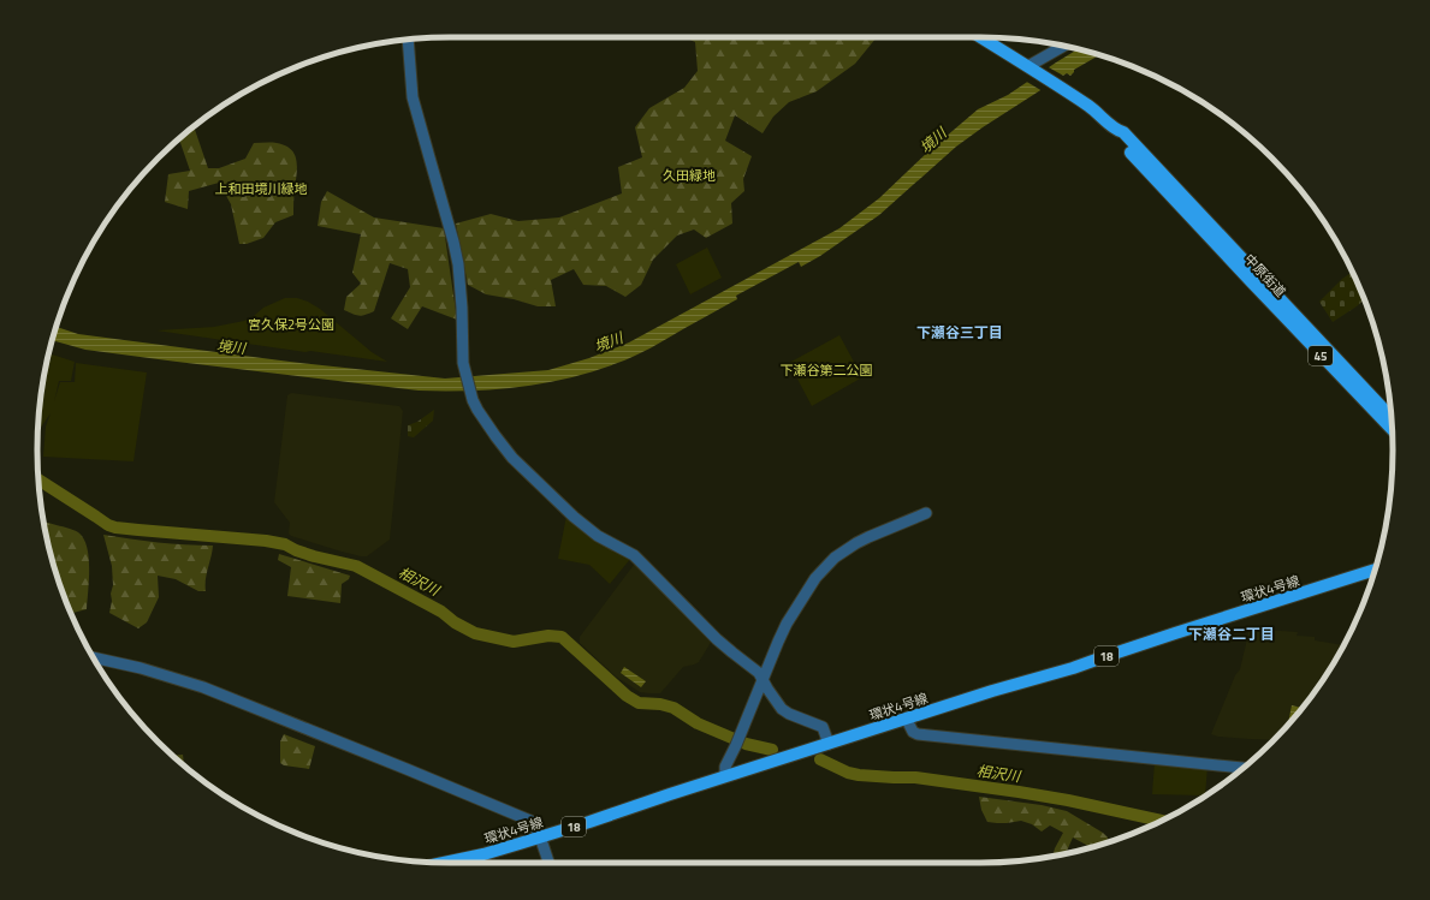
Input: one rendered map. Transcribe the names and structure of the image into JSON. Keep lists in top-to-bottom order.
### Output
{
  "streets": {
    "main road": [
      "中原街道",
      "45",
      "環状4号線",
      "18"
    ]
  },
  "districts": ["下瀬谷三丁目", "下瀬谷二丁目"],
  "water": ["境川", "相沢川"],
  "parks": [
    "久田緑地",
    "上和田境川緑地",
    "宮久保2号公園",
    "下瀬谷第二公園"
  ]
}
